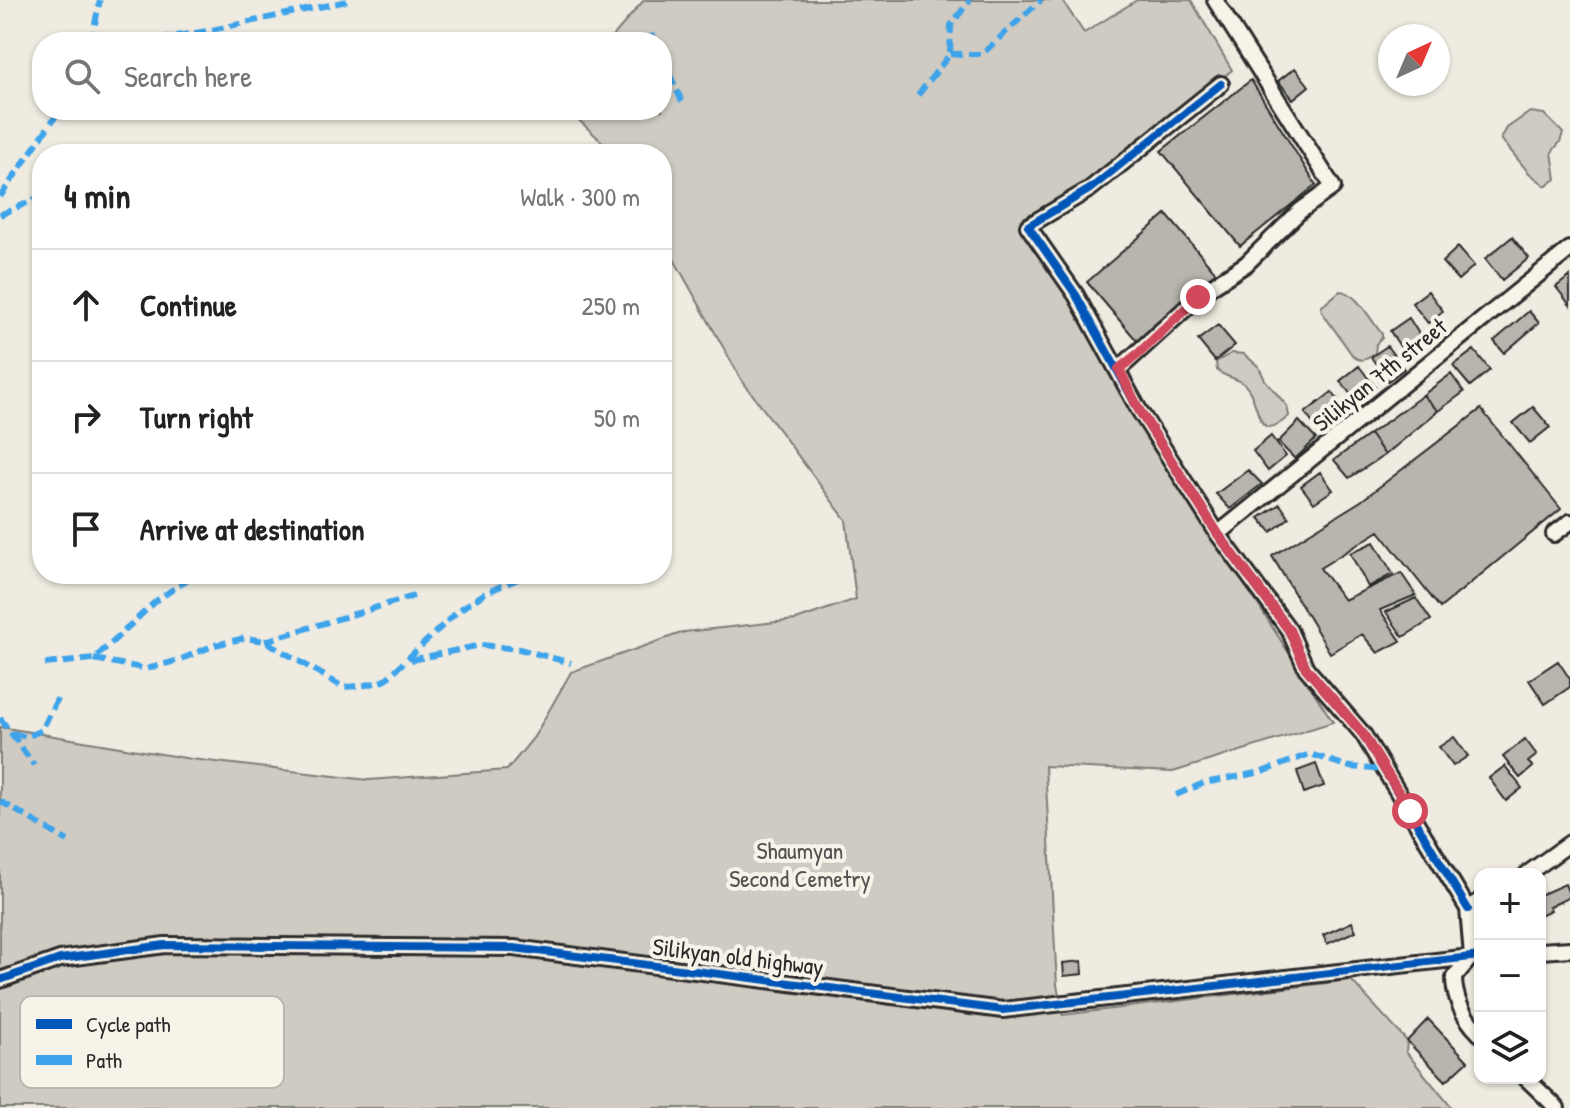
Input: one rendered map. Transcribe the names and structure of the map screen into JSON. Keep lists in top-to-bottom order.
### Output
{
  "streets": {
    "street": ["Silikyan 7th street", "Silikyan old highway"]
  },
  "parks": ["Shaumyan Second Cemetry"],
  "legend": ["Cycle path", "Path"],
  "north": "top right",
  "page": {
    "search": "Search here",
    "heading": ["4 min", "Walk · 300 m"],
    "list": [
      ["Continue", "250 m"],
      ["Turn right", "50 m"],
      "Arrive at destination"
    ],
    "map_buttons": ["+", "−"]
  }
}
